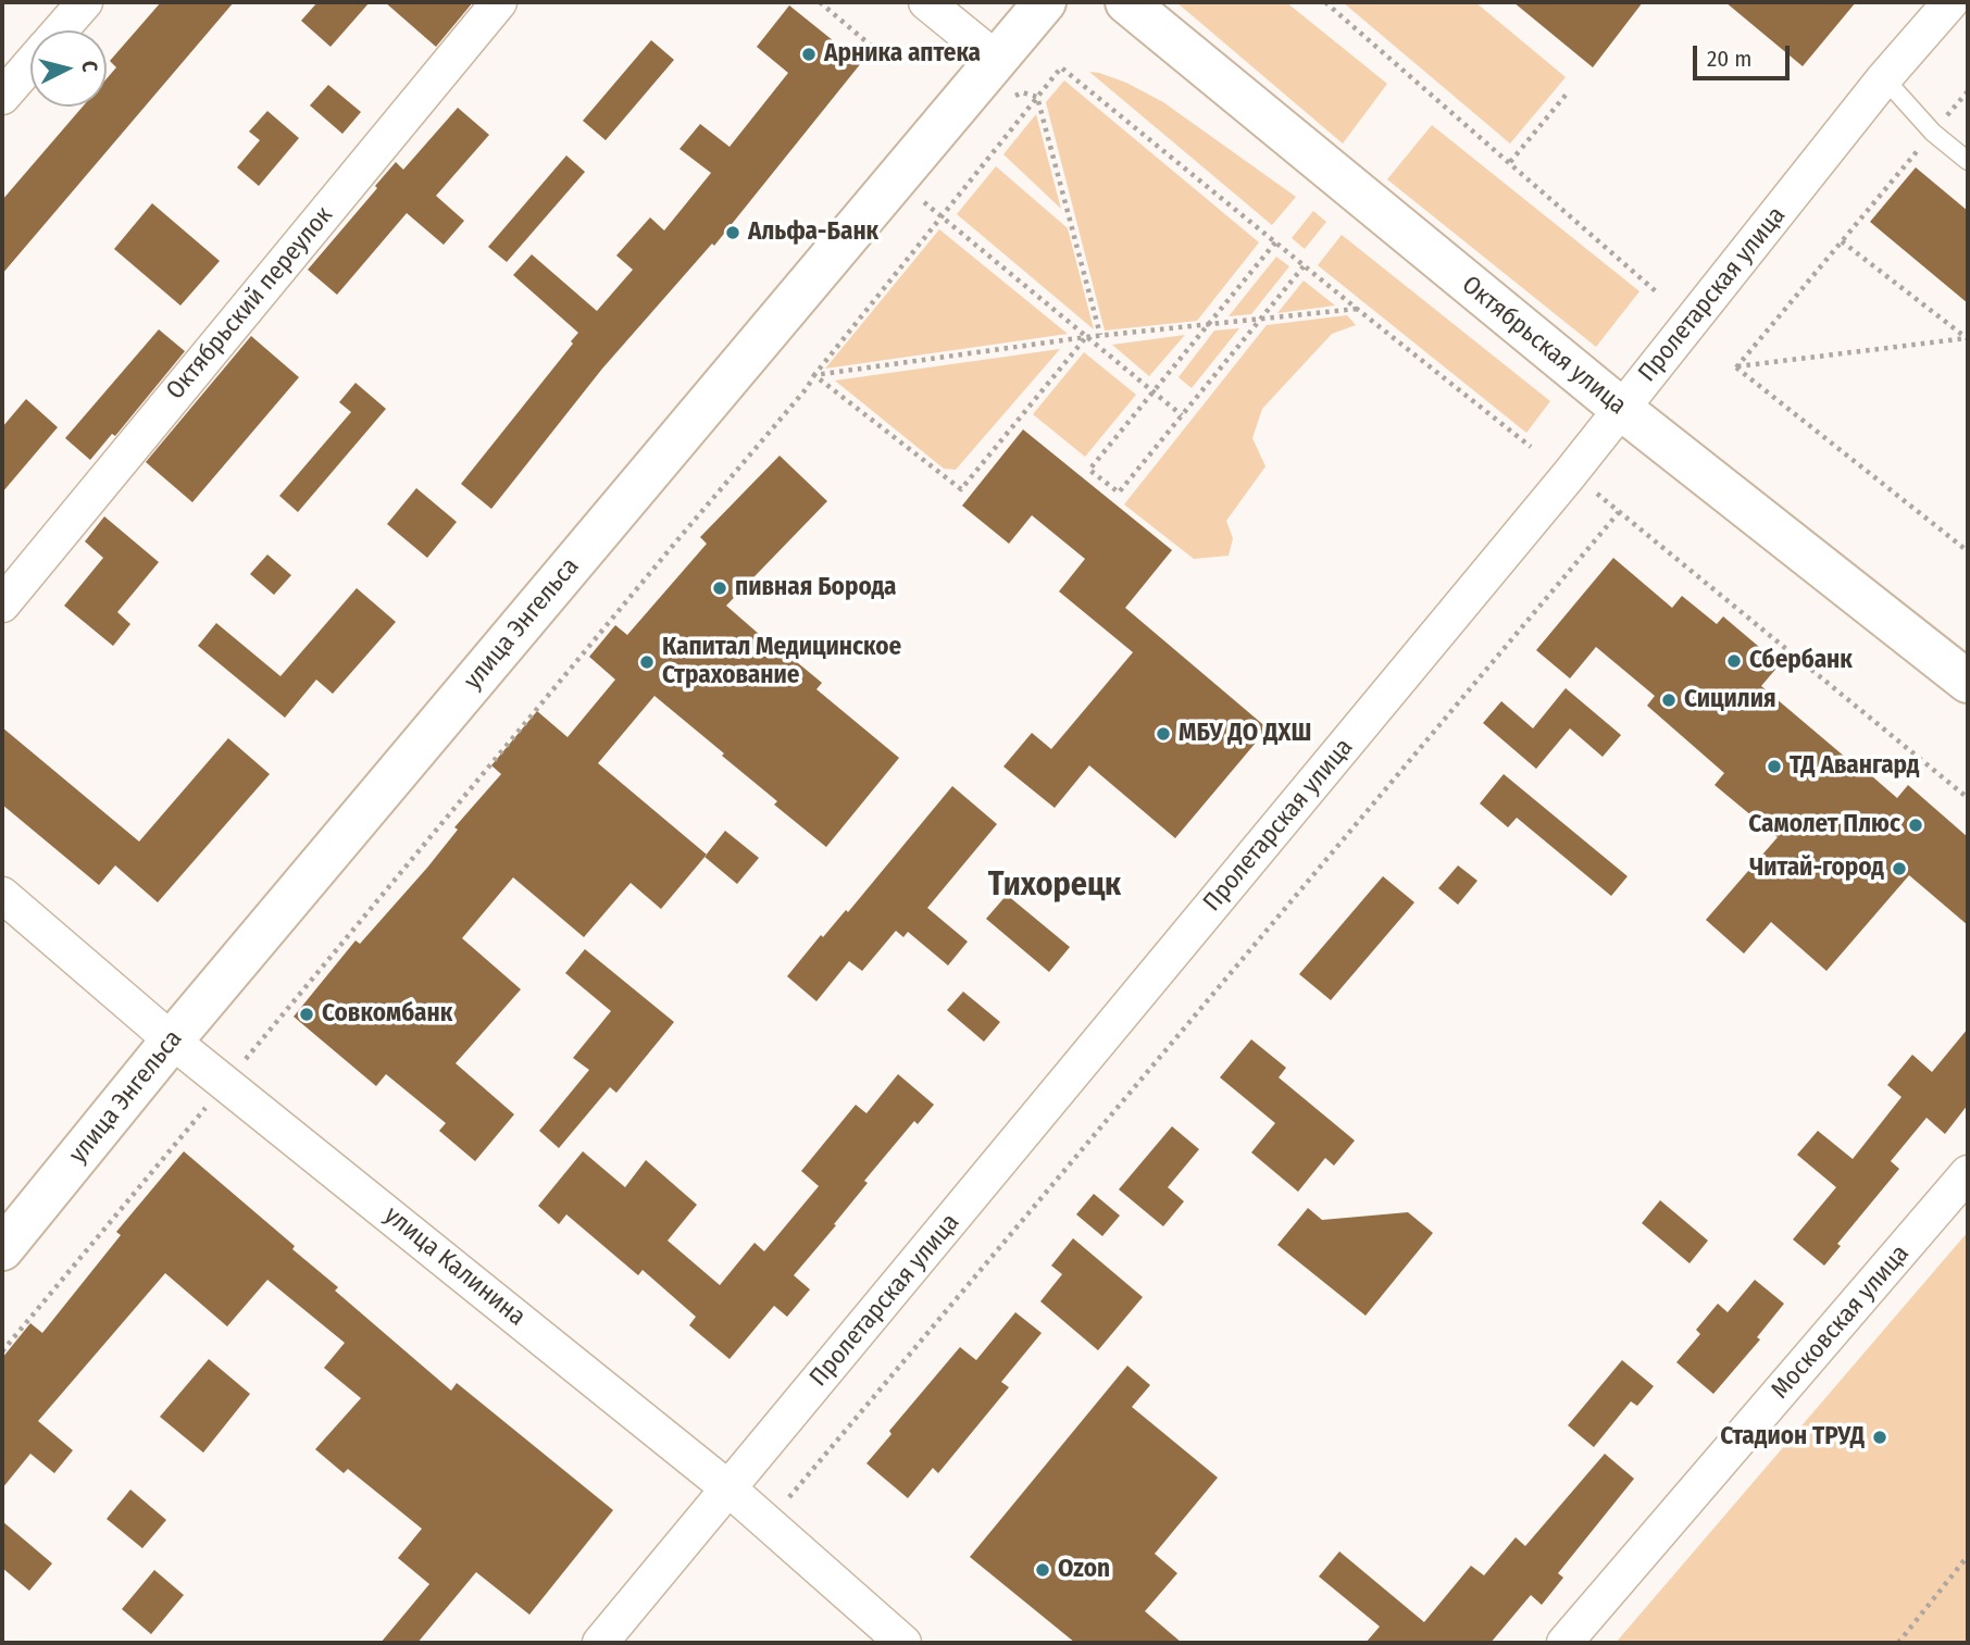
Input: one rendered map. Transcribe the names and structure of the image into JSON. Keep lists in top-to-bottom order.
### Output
{
  "streets": {
    "main road": ["Октябрьская улица", "улица Энгельса"],
    "street": [
      "Пролетарская улица",
      "Октябрьский переулок",
      "улица Калинина",
      "Московская улица"
    ]
  },
  "crossings": [
    ["Пролетарская улица", "Октябрьская улица"],
    ["Пролетарская улица", "улица Калинина"],
    ["улица Энгельса", "улица Калинина"]
  ],
  "districts": ["Тихорецк"],
  "places": [
    "Арника аптека",
    "Альфа-Банк",
    "пивная Борода",
    "Сбербанк",
    "Капитал Медицинское Страхование",
    "Сицилия",
    "МБУ ДО ДХШ",
    "ТД Авангард",
    "Самолет Плюс",
    "Читай-город",
    "Совкомбанк",
    "Стадион ТРУД",
    "Ozon"
  ],
  "scale_bar": "20 m",
  "north": "right"
}
